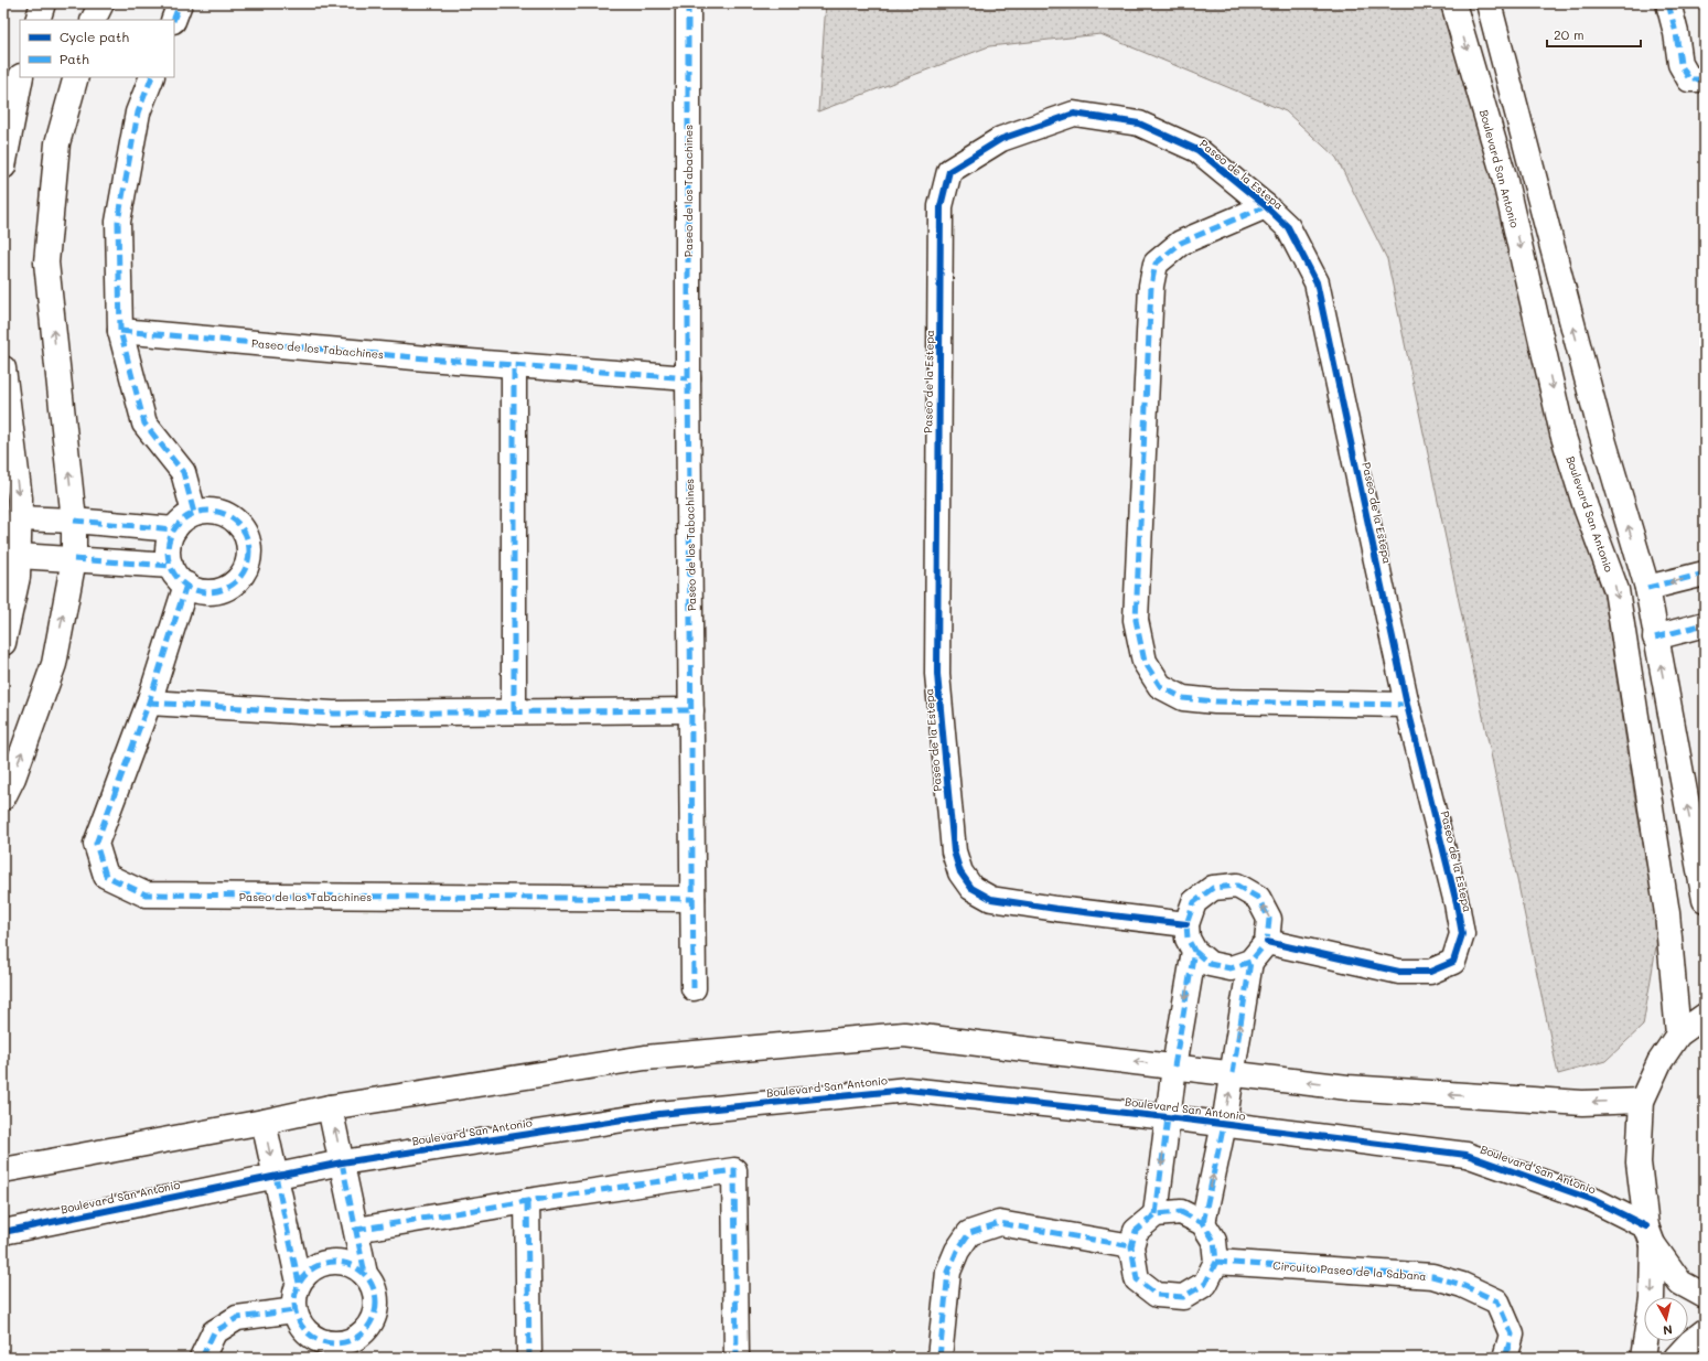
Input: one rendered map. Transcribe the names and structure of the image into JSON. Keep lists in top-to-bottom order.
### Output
{
  "streets": {
    "street": [
      "Boulevard San Antonio",
      "Paseo de la Estepa",
      "Paseo de los Tabachines",
      "Circuito Paseo de la Sabana"
    ]
  },
  "legend": ["Cycle path", "Path"],
  "scale_bar": "20 m",
  "north": "bottom"
}
